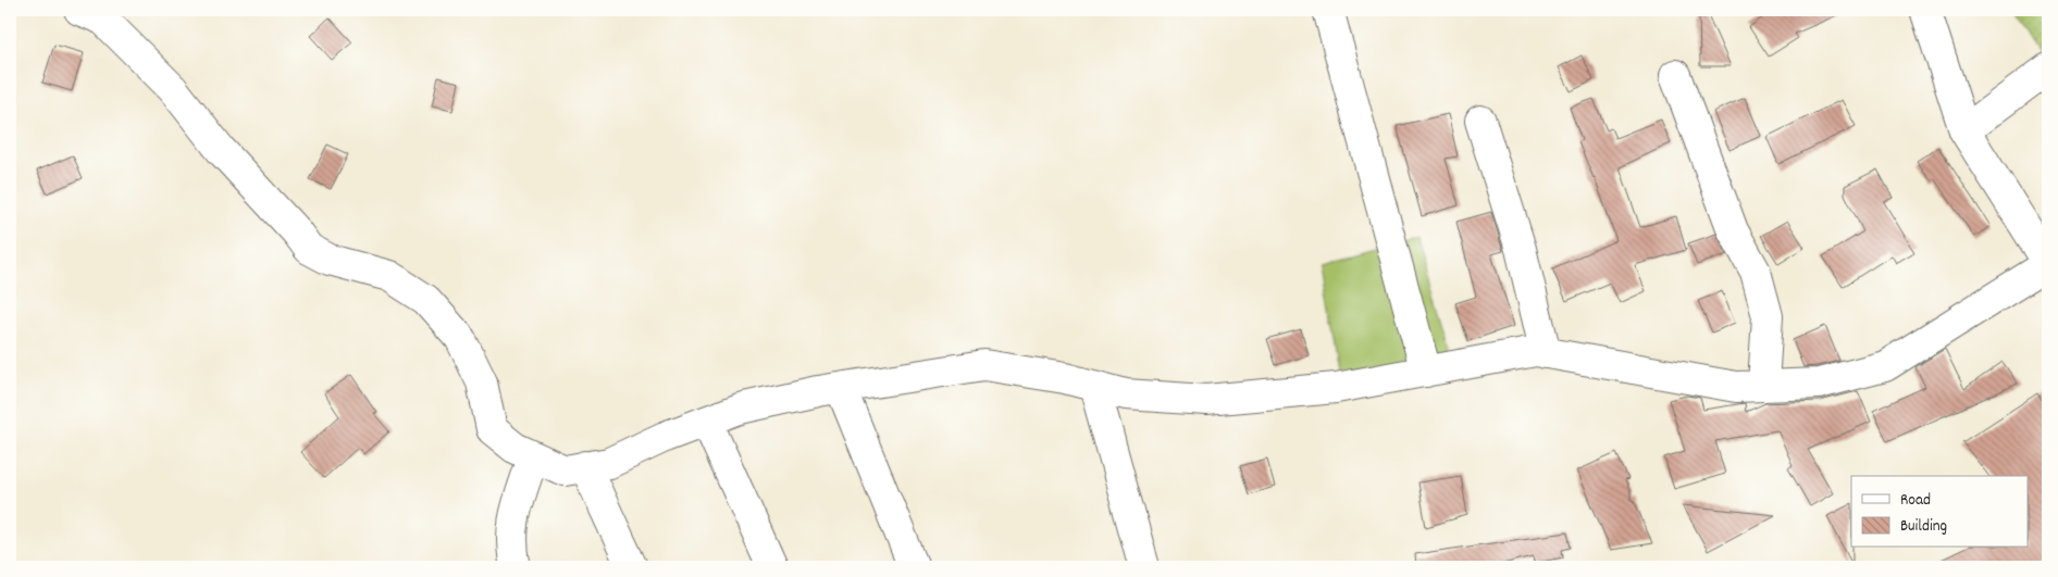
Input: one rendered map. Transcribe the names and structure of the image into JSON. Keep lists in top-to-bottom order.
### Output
{
  "legend": ["Road", "Building"]
}
